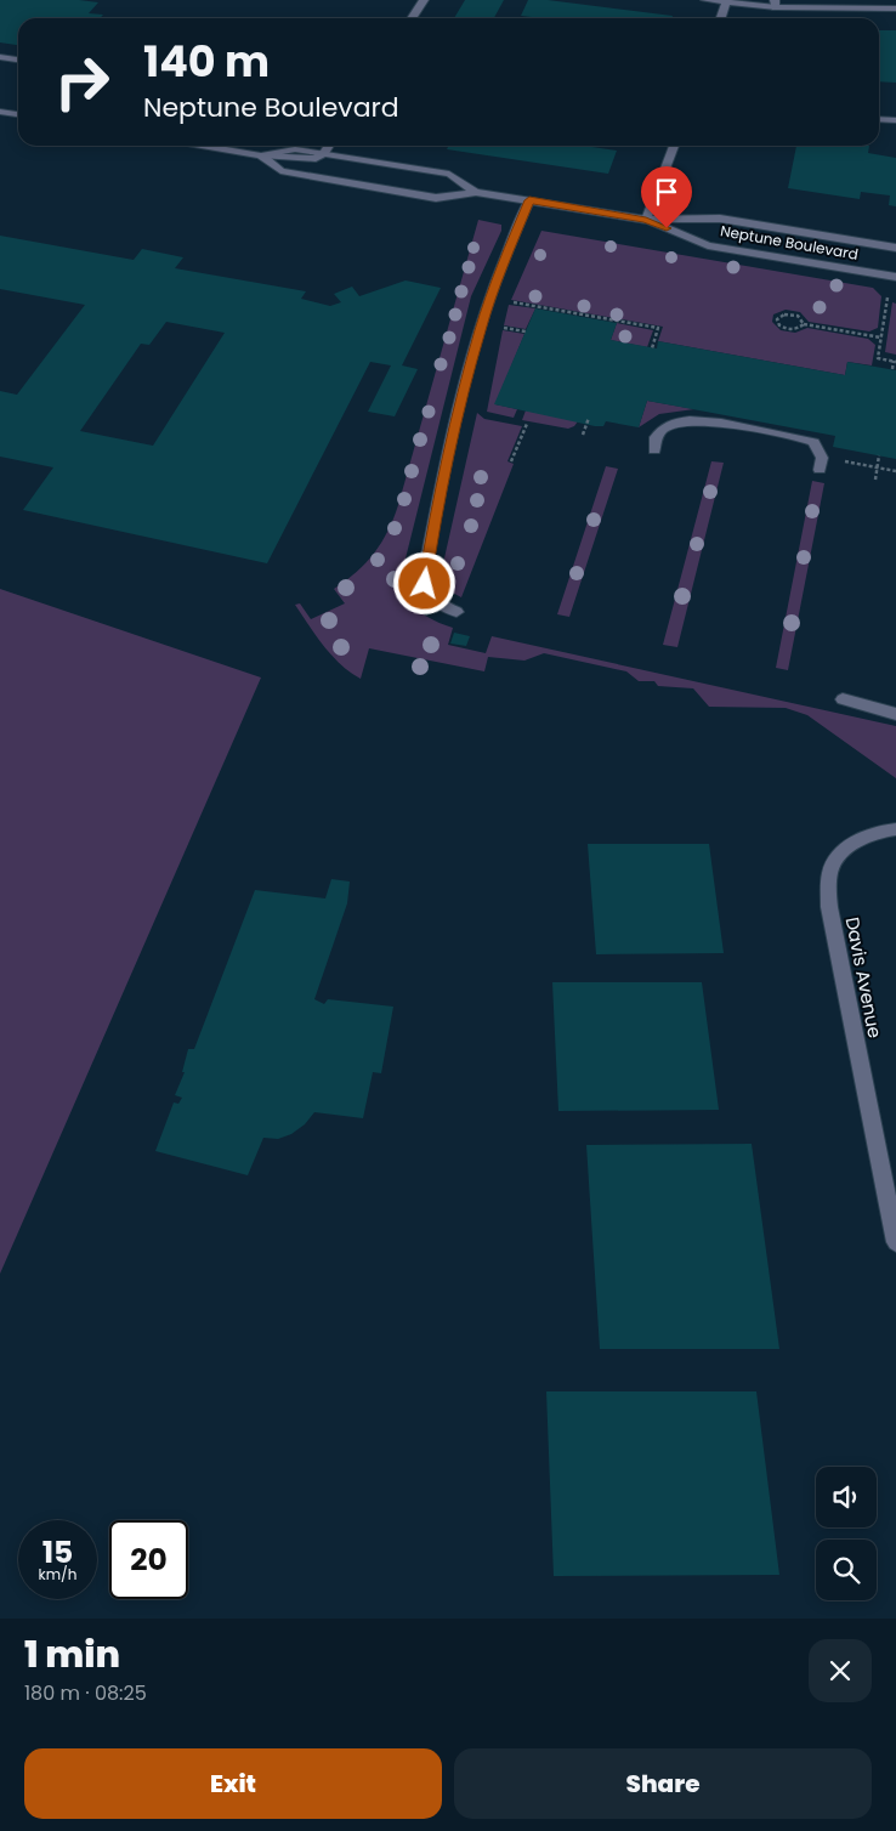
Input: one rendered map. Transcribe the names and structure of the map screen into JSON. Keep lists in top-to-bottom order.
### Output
{
  "streets": {
    "street": ["Neptune Boulevard", "Davis Avenue"]
  },
  "page": {
    "turn": ["140 m", "Neptune Boulevard"],
    "speed": "15 km/h",
    "limit": "20",
    "heading": ["1 min", "180 m · 08:25"],
    "buttons": ["Exit", "Share"]
  }
}
